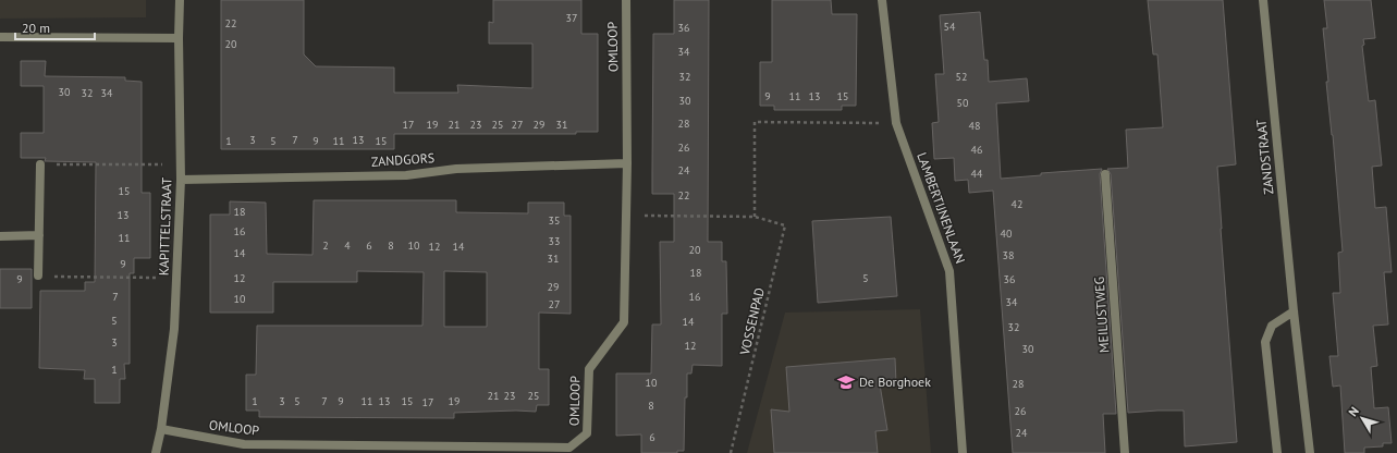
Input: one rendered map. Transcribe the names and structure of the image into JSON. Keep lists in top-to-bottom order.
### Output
{
  "streets": {
    "street": [
      "OMLOOP",
      "ZANDSTRAAT",
      "ZANDGORS",
      "LAMBERTIJNENLAAN",
      "KAPITTELSTRAAT",
      "MEILUSTWEG"
    ],
    "path": ["VOSSENPAD"]
  },
  "crossings": [
    ["OMLOOP", "ZANDGORS"],
    ["OMLOOP", "KAPITTELSTRAAT"],
    ["OMLOOP", "VOSSENPAD"],
    ["ZANDGORS", "KAPITTELSTRAAT"]
  ],
  "places": {
    "school or university": ["De Borghoek"]
  },
  "house_numbers": [
    "37",
    "22",
    "54",
    "36",
    "20",
    "34",
    "32",
    "52",
    "30",
    "32",
    "34",
    "9",
    "11",
    "13",
    "15",
    "30",
    "50",
    "28",
    "17",
    "19",
    "21",
    "23",
    "25",
    "27",
    "29",
    "31",
    "48",
    "3",
    "7",
    "13",
    "1",
    "5",
    "9",
    "11",
    "15",
    "26",
    "46",
    "24",
    "44",
    "15",
    "22",
    "42",
    "18",
    "13",
    "35",
    "16",
    "40",
    "11",
    "33",
    "2",
    "4",
    "6",
    "8",
    "10",
    "12",
    "14",
    "20",
    "14",
    "38",
    "31",
    "9",
    "18",
    "12",
    "5",
    "9",
    "36",
    "29",
    "7",
    "16",
    "10",
    "34",
    "27",
    "5",
    "14",
    "32",
    "3",
    "12",
    "30",
    "1",
    "10",
    "28",
    "21",
    "23",
    "25",
    "1",
    "3",
    "5",
    "7",
    "9",
    "11",
    "13",
    "15",
    "19",
    "17",
    "8",
    "26",
    "24",
    "6"
  ],
  "scale_bar": "20 m",
  "north": "top left"
}
